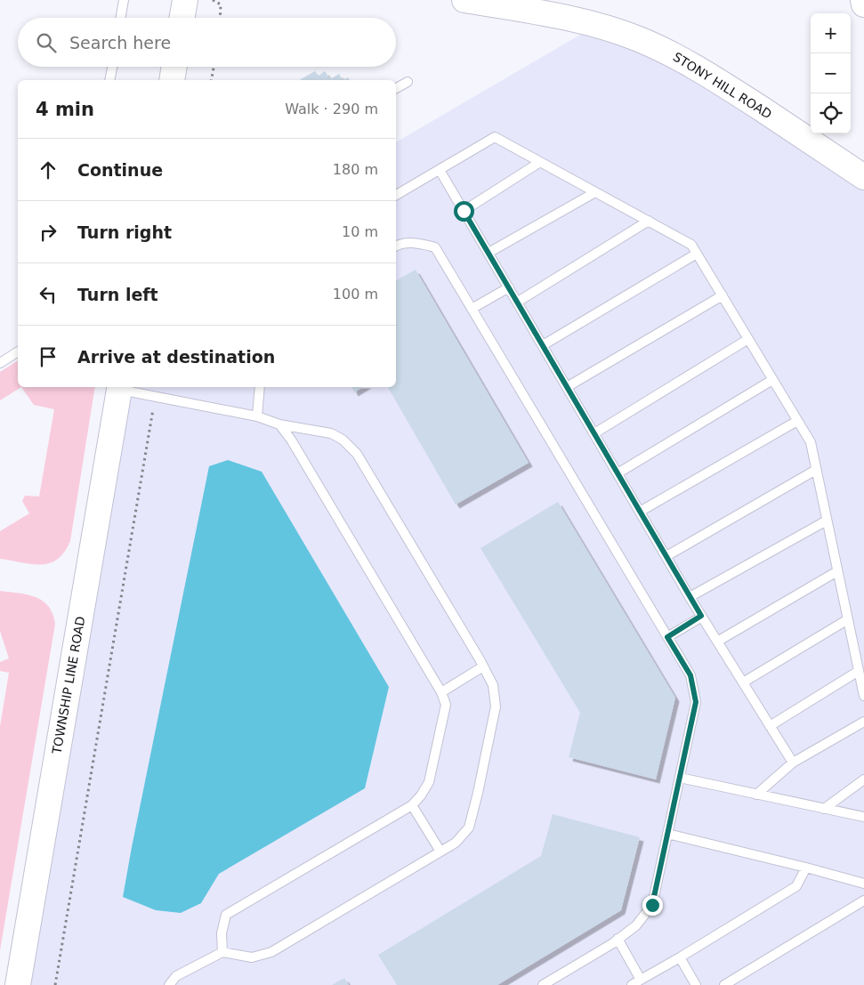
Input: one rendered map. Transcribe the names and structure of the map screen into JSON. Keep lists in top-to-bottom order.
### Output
{
  "streets": {
    "main road": ["STONY HILL ROAD", "TOWNSHIP LINE ROAD"]
  },
  "page": {
    "map_buttons": ["+", "−"],
    "search": "Search here",
    "heading": ["4 min", "Walk · 290 m"],
    "list": [
      ["Continue", "180 m"],
      ["Turn right", "10 m"],
      ["Turn left", "100 m"],
      "Arrive at destination"
    ]
  }
}
